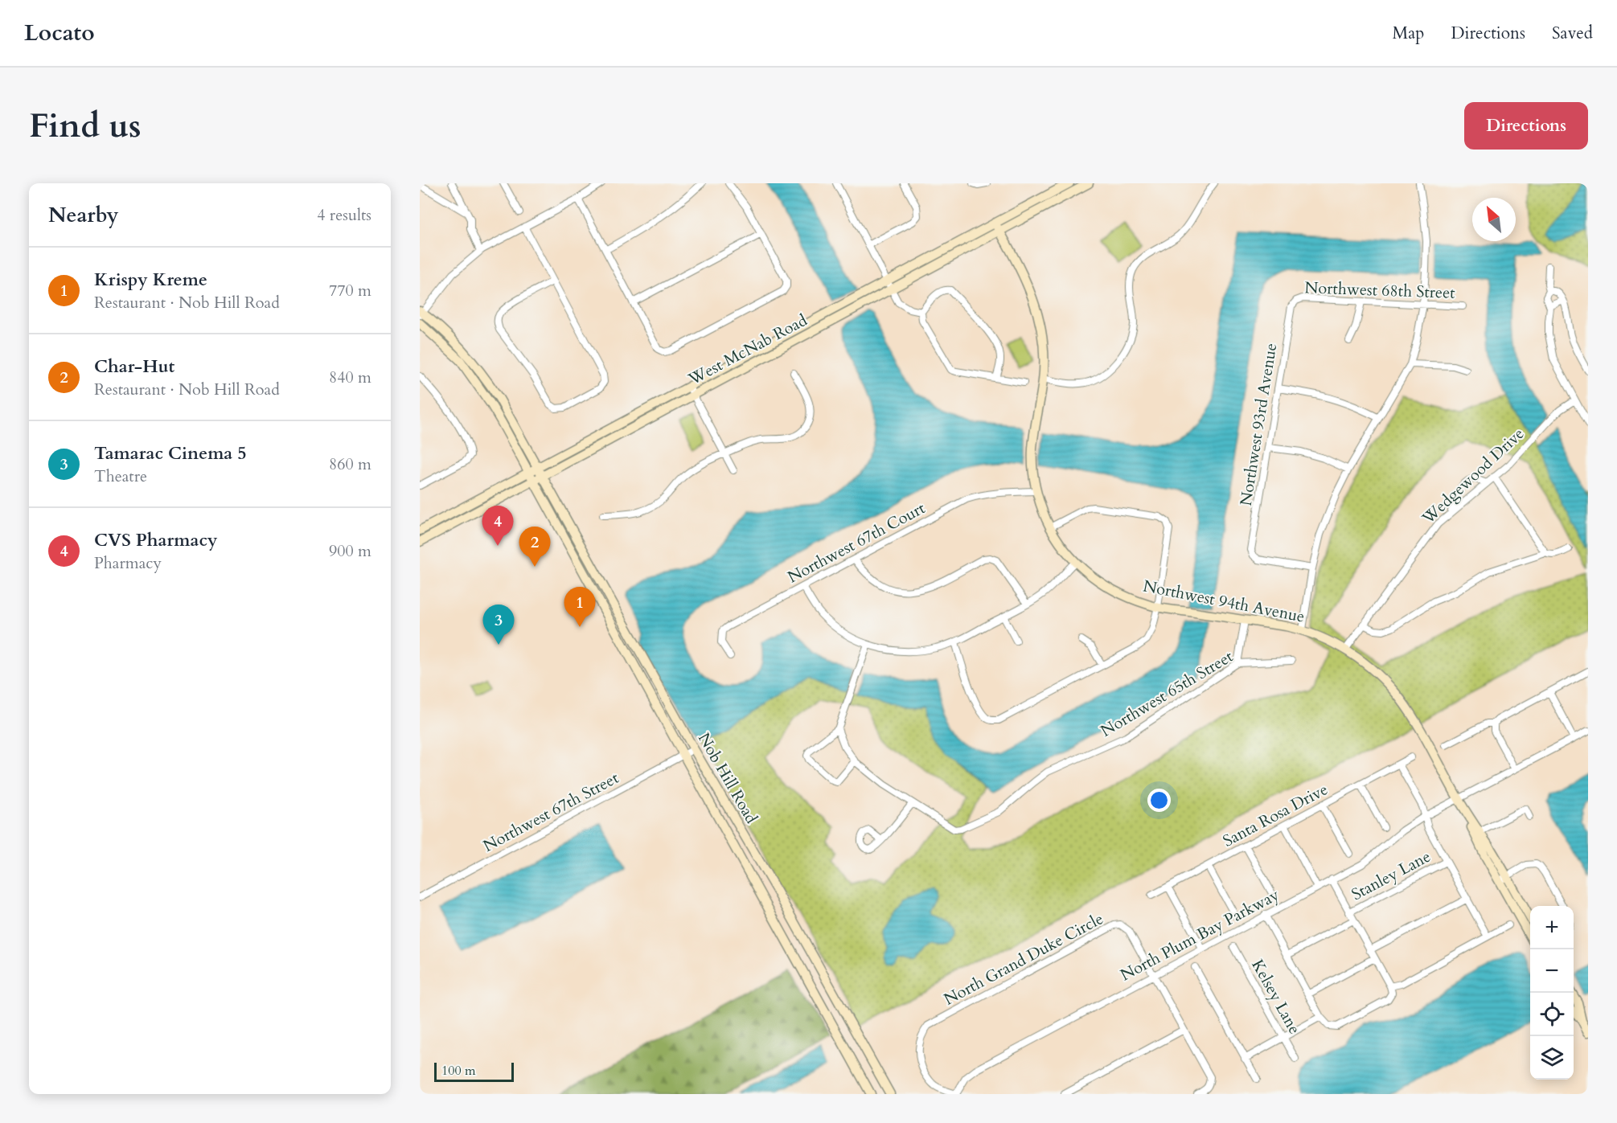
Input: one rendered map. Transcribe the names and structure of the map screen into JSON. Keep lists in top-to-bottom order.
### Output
{
  "streets": {
    "main road": ["West McNab Road", "Northwest 94th Avenue", "Nob Hill Road"],
    "street": [
      "Northwest 68th Street",
      "Northwest 93rd Avenue",
      "Wedgewood Drive",
      "Northwest 67th Court",
      "Northwest 65th Street",
      "Northwest 67th Street",
      "Santa Rosa Drive",
      "Stanley Lane",
      "North Plum Bay Parkway",
      "North Grand Duke Circle",
      "Kelsey Lane"
    ]
  },
  "crossings": [
    ["Northwest 68th Street", "Northwest 93rd Avenue"],
    ["West McNab Road", "Northwest 94th Avenue"],
    ["West McNab Road", "Nob Hill Road"],
    ["Wedgewood Drive", "Northwest 94th Avenue"],
    ["Northwest 67th Court", "Northwest 94th Avenue"],
    ["Northwest 94th Avenue", "North Plum Bay Parkway"],
    ["Nob Hill Road", "Northwest 67th Street"],
    ["North Plum Bay Parkway", "North Grand Duke Circle"]
  ],
  "scale_bar": "100 m",
  "north": "top left",
  "page": {
    "header": "Locato",
    "nav": ["Map", "Directions", "Saved"],
    "buttons": "Directions",
    "title": "Find us",
    "heading": ["Nearby", "4 results"],
    "list": [
      {
        "mark": "1",
        "name": "Krispy Kreme",
        "note": "Restaurant · Nob Hill Road",
        "value": "770 m"
      },
      {
        "mark": "2",
        "name": "Char-Hut",
        "note": "Restaurant · Nob Hill Road",
        "value": "840 m"
      },
      {
        "mark": "3",
        "name": "Tamarac Cinema 5",
        "note": "Theatre",
        "value": "860 m"
      },
      {
        "mark": "4",
        "name": "CVS Pharmacy",
        "note": "Pharmacy",
        "value": "900 m"
      }
    ],
    "pins": [
      "4",
      "2",
      "1",
      "3"
    ],
    "map_buttons": ["+", "−"],
    "scale": "100 m"
  }
}
